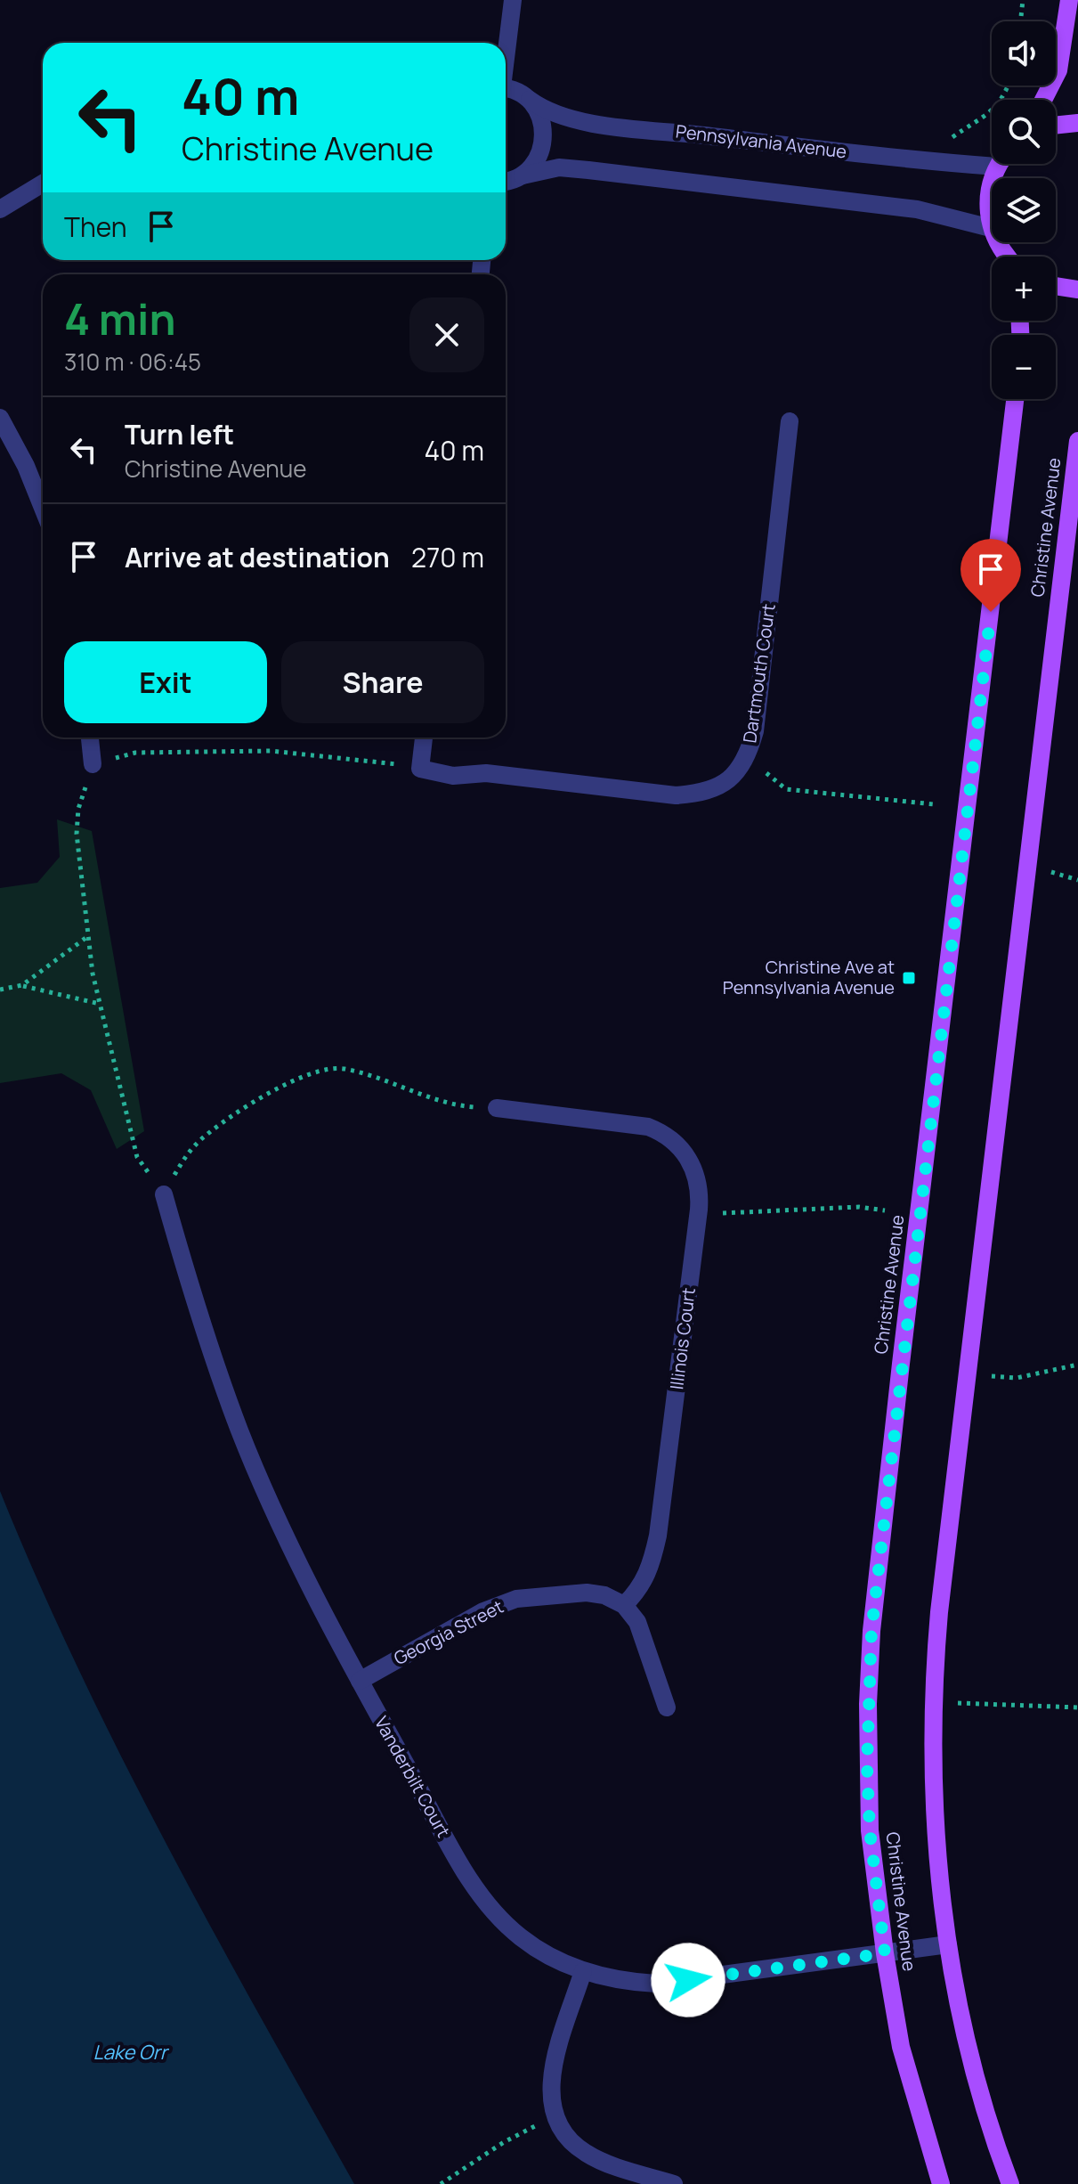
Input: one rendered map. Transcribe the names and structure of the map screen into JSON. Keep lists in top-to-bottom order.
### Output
{
  "streets": {
    "main road": ["Christine Avenue"],
    "street": [
      "Pennsylvania Avenue",
      "Dartmouth Court",
      "Illinois Court",
      "Georgia Street",
      "Vanderbilt Court"
    ]
  },
  "crossings": [
    ["Christine Avenue", "Vanderbilt Court"],
    ["Illinois Court", "Georgia Street"],
    ["Georgia Street", "Vanderbilt Court"]
  ],
  "water": ["Lake Orr"],
  "places": {
    "transit": ["Christine Ave at Pennsylvania Avenue"]
  },
  "page": {
    "map_buttons": ["+", "−"],
    "turn": ["40 m", "Christine Avenue"],
    "then": "Then",
    "heading": ["4 min", "310 m · 06:45"],
    "list": [
      {
        "name": "Turn left",
        "note": "Christine Avenue",
        "value": "40 m"
      },
      {
        "name": "Arrive at destination",
        "value": "270 m"
      }
    ],
    "buttons": ["Exit", "Share"]
  }
}
